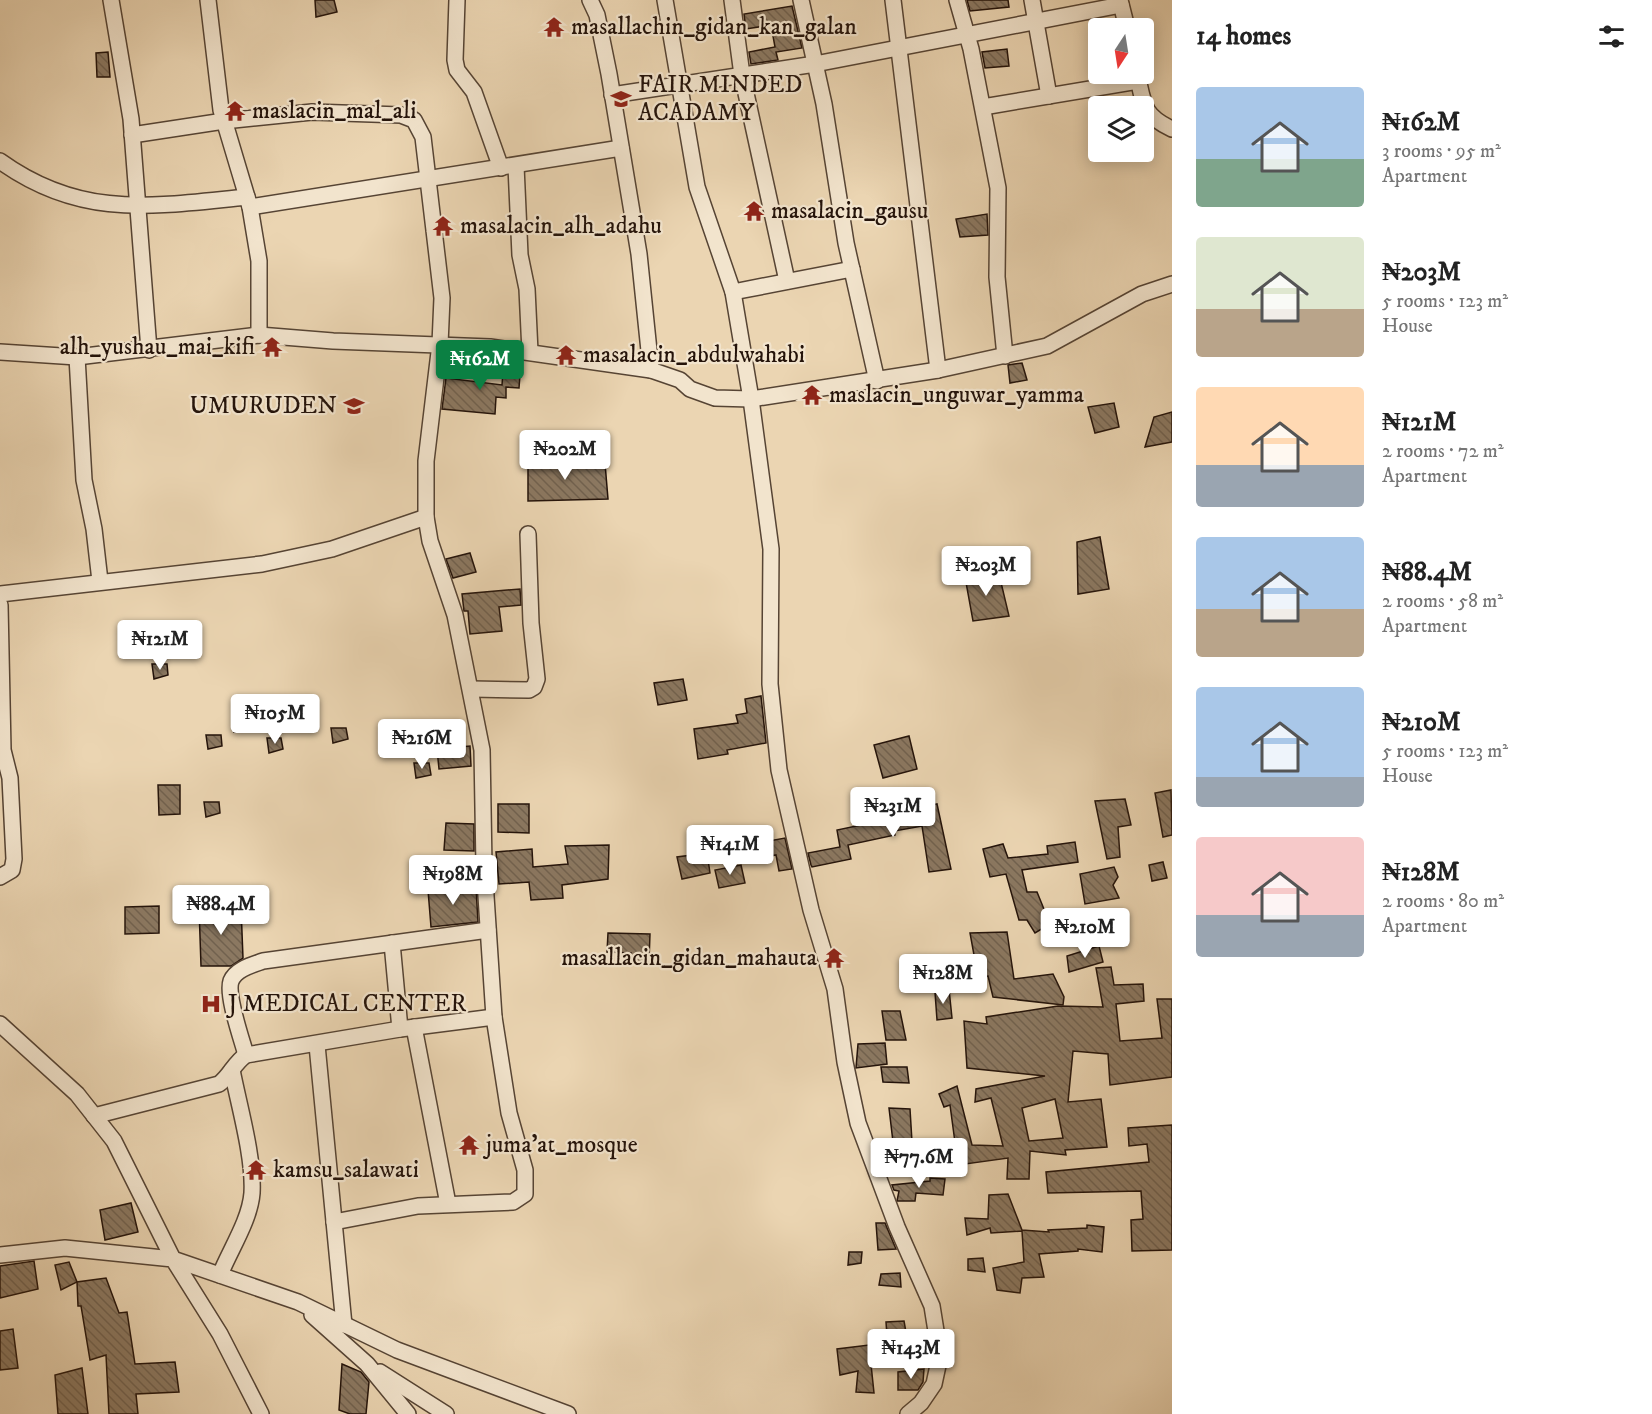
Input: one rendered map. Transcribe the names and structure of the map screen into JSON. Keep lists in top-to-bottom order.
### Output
{
  "places": {
    "temple": [
      "masallachin_gidan_kan_galan",
      "maslacin_mal_ali",
      "masalacin_gausu",
      "masalacin_alh_adahu",
      "alh_yushau_mai_kifi",
      "masalacin_abdulwahabi",
      "maslacin_unguwar_yamma",
      "masallacin_gidan_mahauta",
      "juma'at_mosque",
      "kamsu_salawati"
    ],
    "school or university": ["FAIR MINDED ACADAMY", "UMURUDEN"],
    "hospital": ["J MEDICAL CENTER"]
  },
  "north": "bottom",
  "page": {
    "heading": "14 homes",
    "list": [
      {
        "name": "₦162M",
        "note": "3 rooms · 95 m² · Apartment"
      },
      {
        "name": "₦203M",
        "note": "5 rooms · 123 m² · House"
      },
      {
        "name": "₦121M",
        "note": "2 rooms · 72 m² · Apartment"
      },
      {
        "name": "₦88.4M",
        "note": "2 rooms · 58 m² · Apartment"
      },
      {
        "name": "₦210M",
        "note": "5 rooms · 123 m² · House"
      },
      {
        "name": "₦128M",
        "note": "2 rooms · 80 m² · Apartment"
      }
    ],
    "price": [
      "₦162M",
      "₦202M",
      "₦203M",
      "₦121M",
      "₦105M",
      "₦216M",
      "₦231M",
      "₦141M",
      "₦198M",
      "₦88.4M",
      "₦210M",
      "₦128M",
      "₦77.6M",
      "₦143M"
    ]
  }
}
